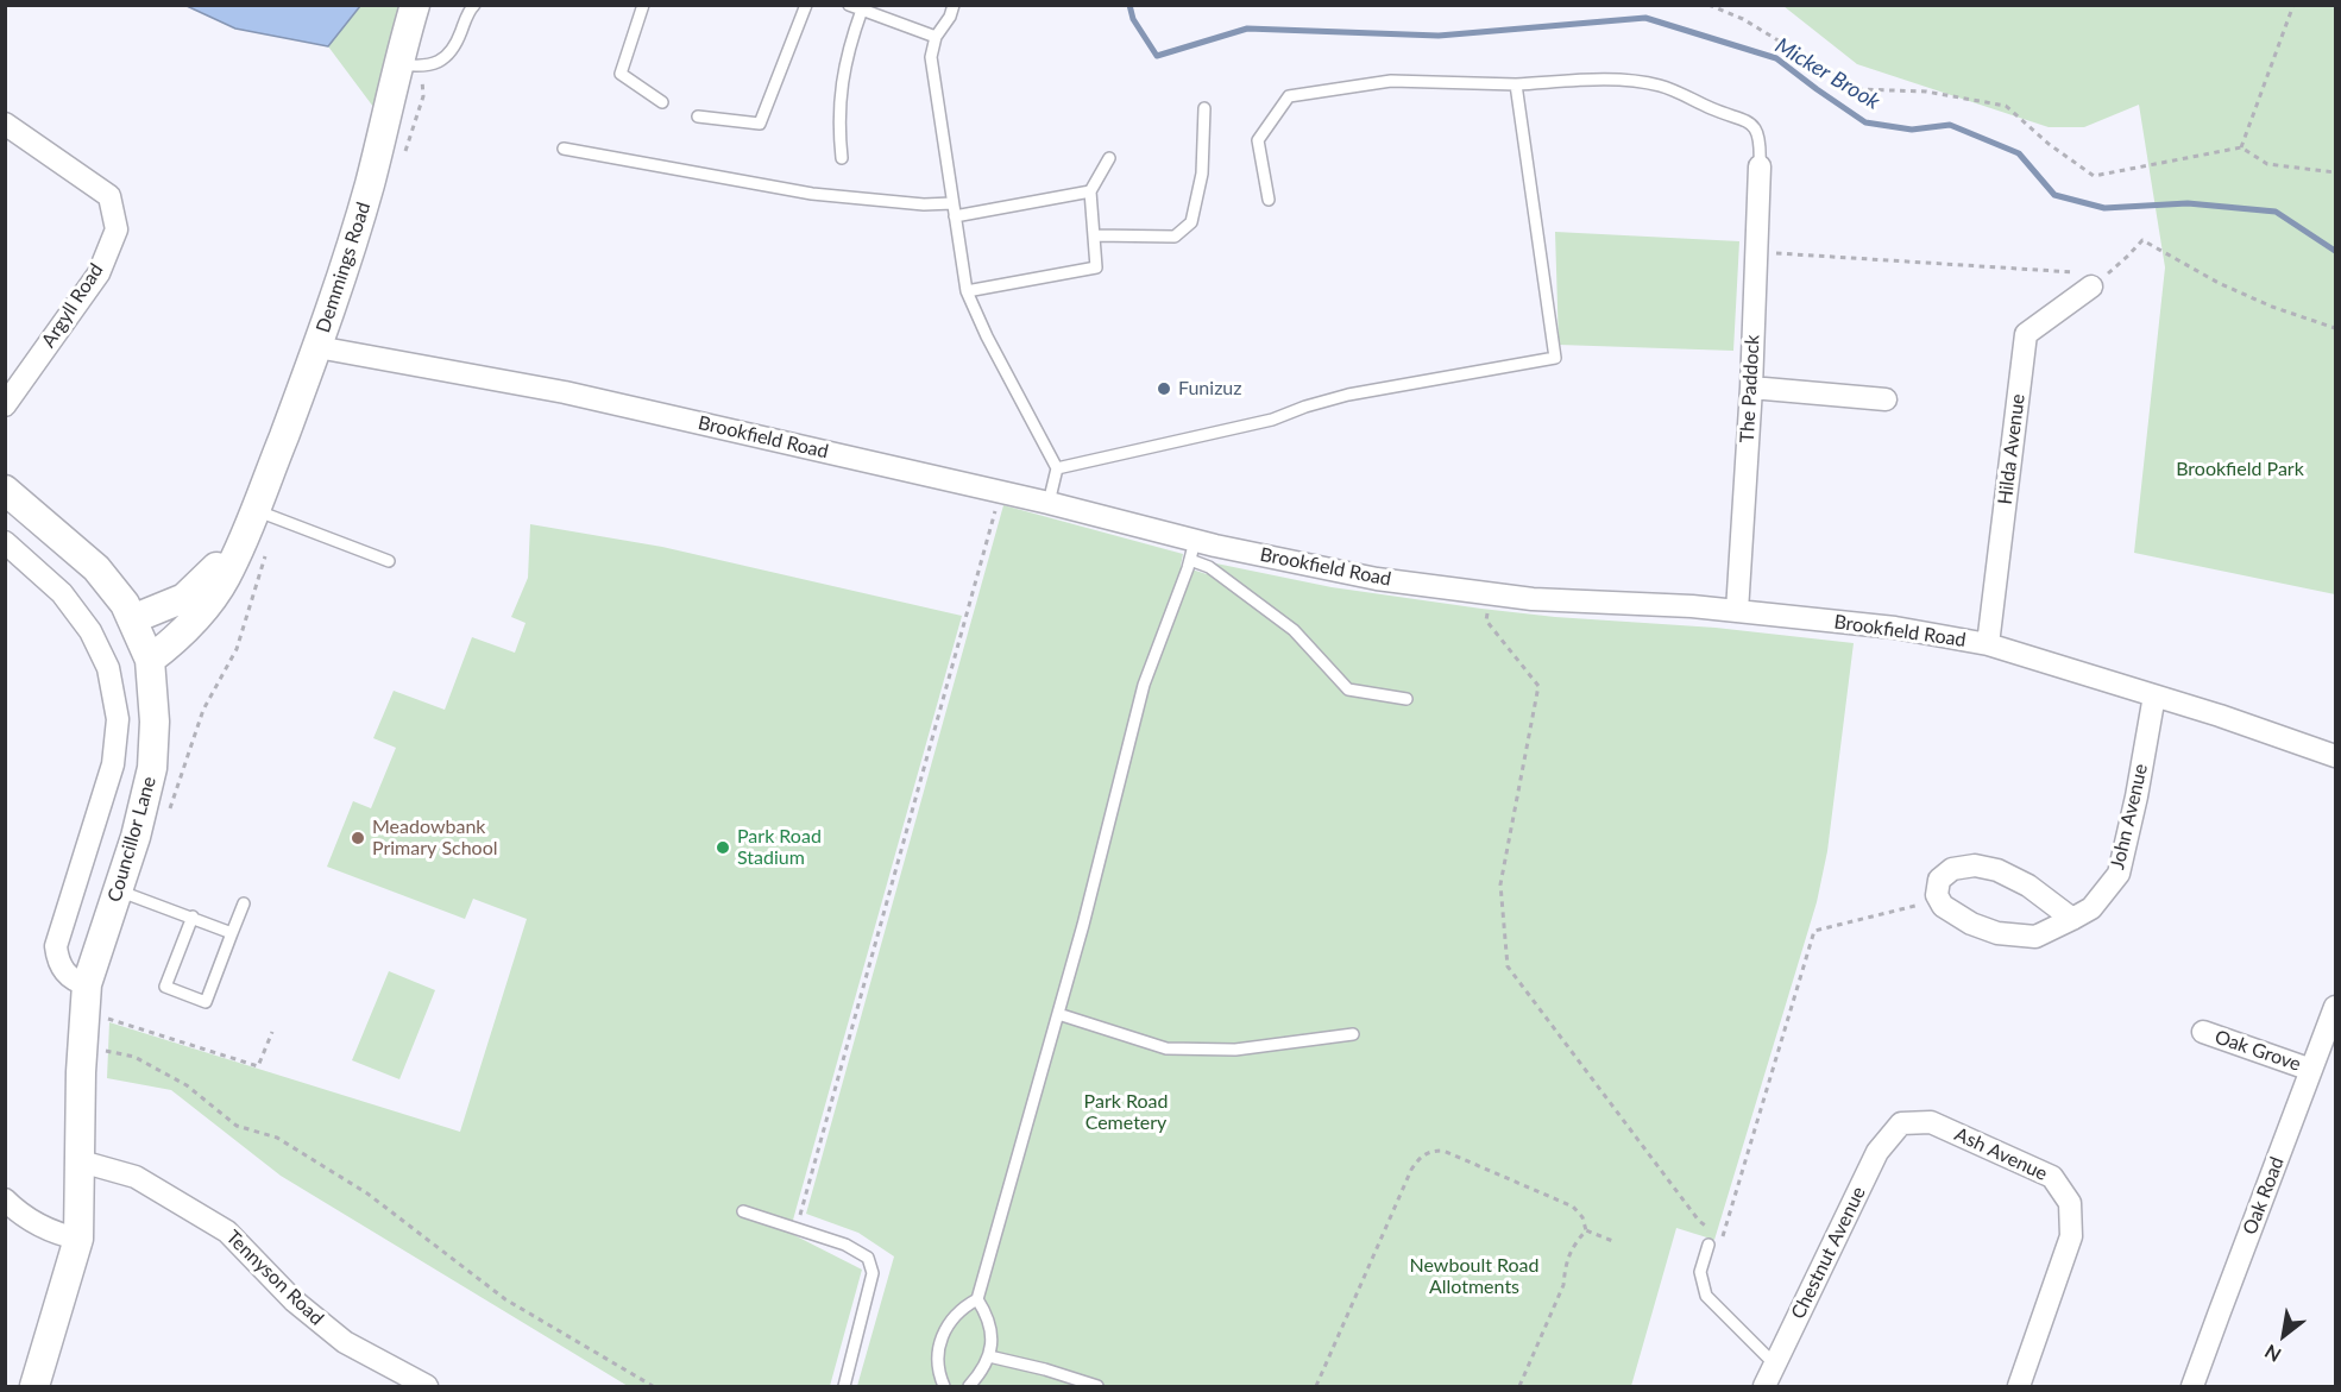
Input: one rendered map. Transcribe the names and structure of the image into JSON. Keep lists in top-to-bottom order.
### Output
{
  "streets": {
    "street": [
      "Demmings Road",
      "Argyll Road",
      "The Paddock",
      "Brookfield Road",
      "Hilda Avenue",
      "John Avenue",
      "Councillor Lane",
      "Oak Grove",
      "Ash Avenue",
      "Oak Road",
      "Chestnut Avenue",
      "Tennyson Road"
    ]
  },
  "crossings": [
    ["Demmings Road", "Brookfield Road"],
    ["Demmings Road", "Councillor Lane"],
    ["The Paddock", "Brookfield Road"],
    ["Brookfield Road", "Hilda Avenue"],
    ["Brookfield Road", "John Avenue"],
    ["Councillor Lane", "Tennyson Road"],
    ["Oak Grove", "Oak Road"],
    ["Ash Avenue", "Chestnut Avenue"]
  ],
  "water": ["Micker Brook"],
  "parks": ["Brookfield Park", "Park Road Cemetery", "Newboult Road Allotments"],
  "places": ["Funizuz", "Meadowbank Primary School", "Park Road Stadium"],
  "north": "bottom left"
}
